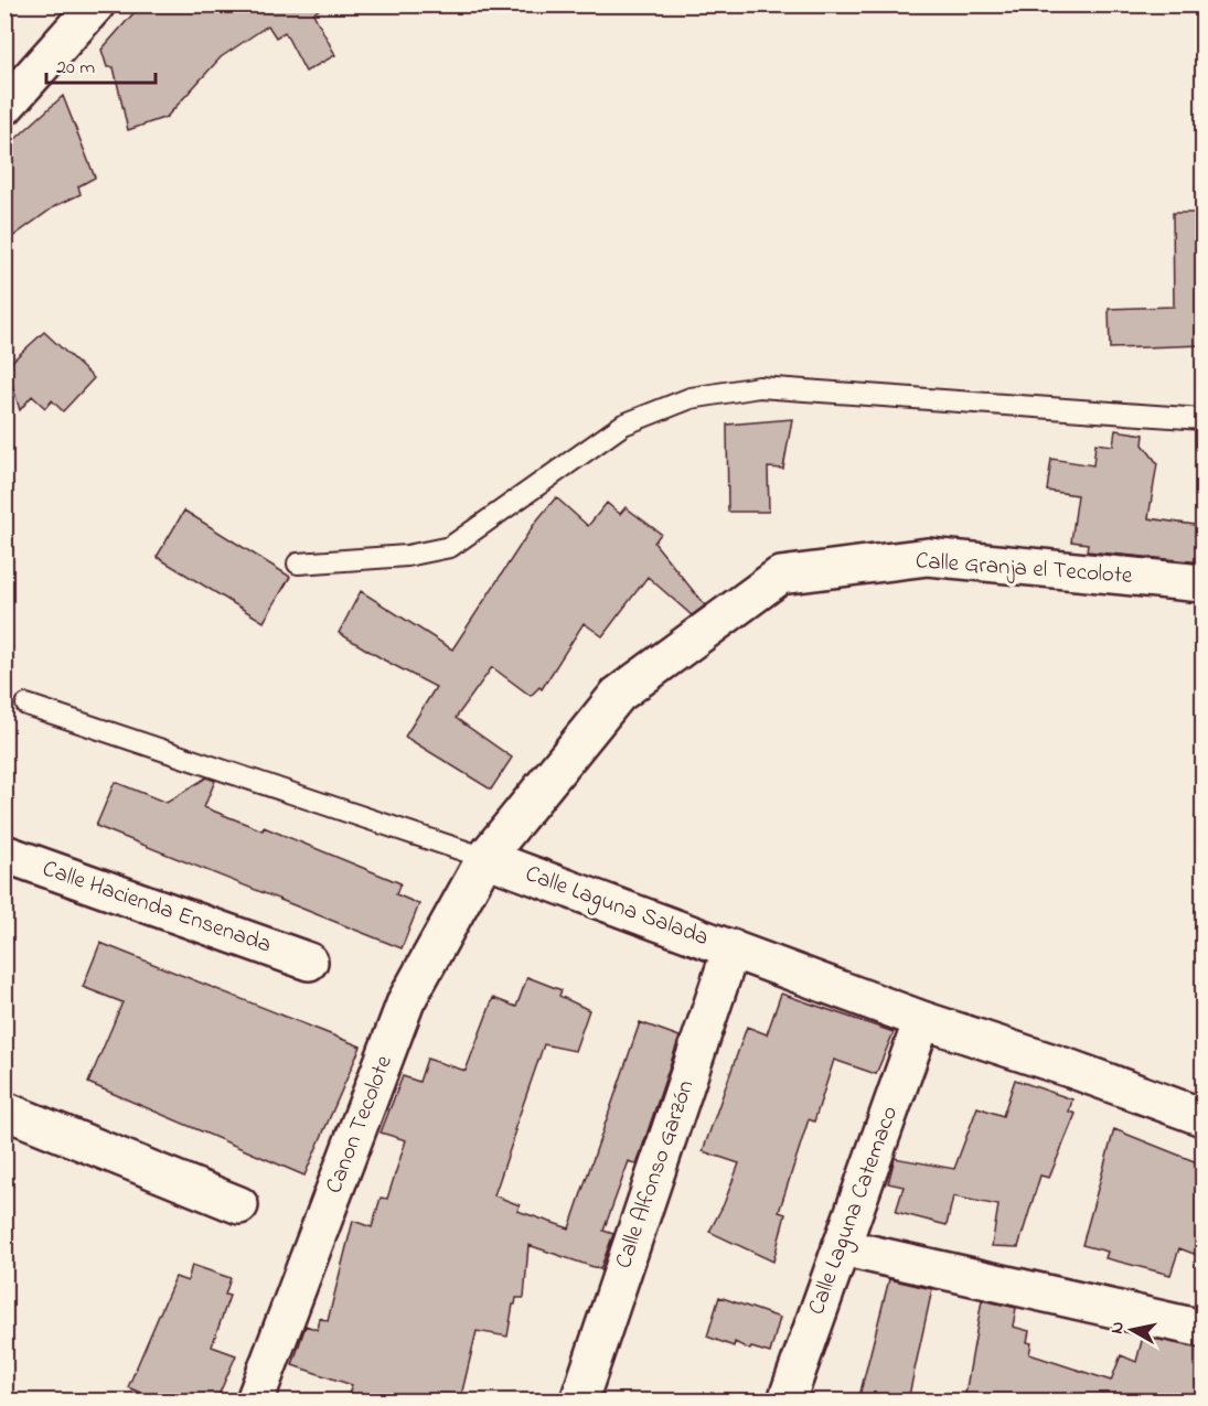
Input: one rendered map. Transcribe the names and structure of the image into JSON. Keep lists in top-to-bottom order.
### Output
{
  "streets": {
    "street": [
      "Calle Granja el Tecolote",
      "Calle Laguna Salada",
      "Calle Hacienda Ensenada",
      "Canon Tecolote",
      "Calle Alfonso Garzón",
      "Calle Laguna Catemaco"
    ]
  },
  "crossings": [
    ["Calle Granja el Tecolote", "Calle Laguna Salada"],
    ["Calle Granja el Tecolote", "Canon Tecolote"],
    ["Calle Laguna Salada", "Canon Tecolote"],
    ["Calle Laguna Salada", "Calle Alfonso Garzón"],
    ["Calle Laguna Salada", "Calle Laguna Catemaco"]
  ],
  "scale_bar": "20 m",
  "north": "left"
}
